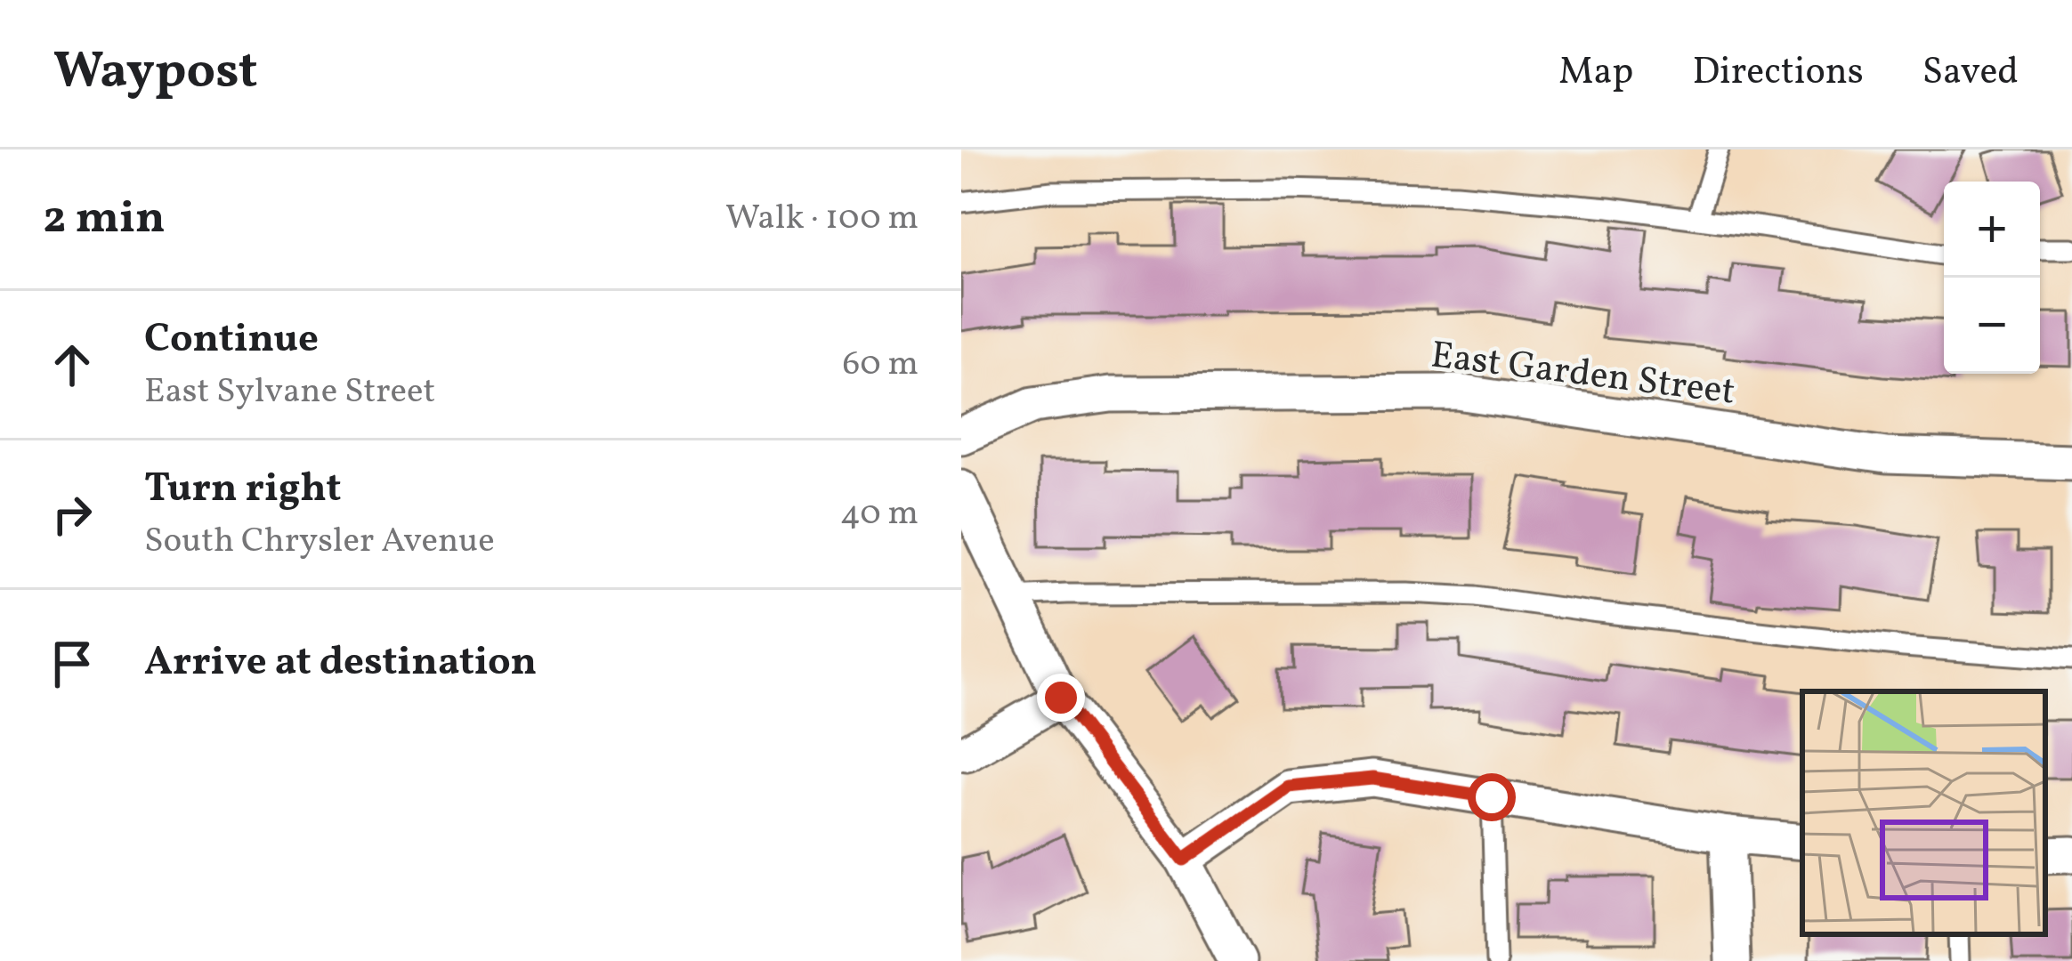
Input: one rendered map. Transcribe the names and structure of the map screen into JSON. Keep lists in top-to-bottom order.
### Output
{
  "streets": {
    "street": ["East Garden Street"]
  },
  "page": {
    "header": "Waypost",
    "nav": ["Map", "Directions", "Saved"],
    "heading": ["2 min", "Walk · 100 m"],
    "map_buttons": ["+", "−"],
    "list": [
      ["Continue", "East Sylvane Street", "60 m"],
      ["Turn right", "South Chrysler Avenue", "40 m"],
      "Arrive at destination"
    ]
  }
}
